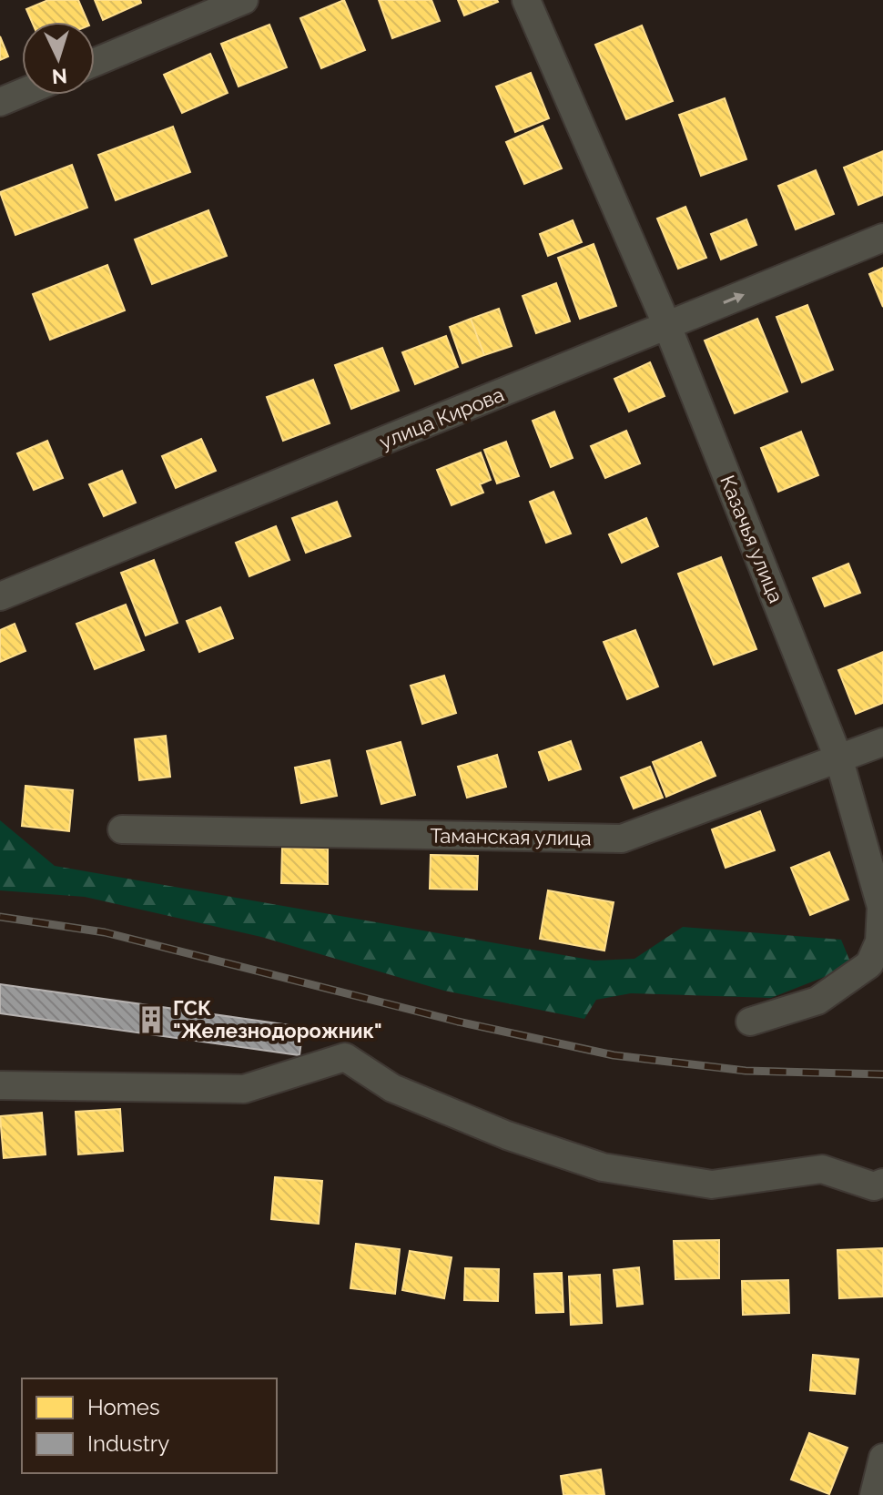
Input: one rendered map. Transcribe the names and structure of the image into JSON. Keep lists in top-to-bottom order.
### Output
{
  "streets": {
    "street": ["улица Кирова", "Казачья улица", "Таманская улица"]
  },
  "crossings": [
    ["улица Кирова", "Казачья улица"],
    ["Казачья улица", "Таманская улица"]
  ],
  "places": {
    "building": ["ГСК \"Железнодорожник\""]
  },
  "legend": ["Homes", "Industry"],
  "north": "bottom"
}
